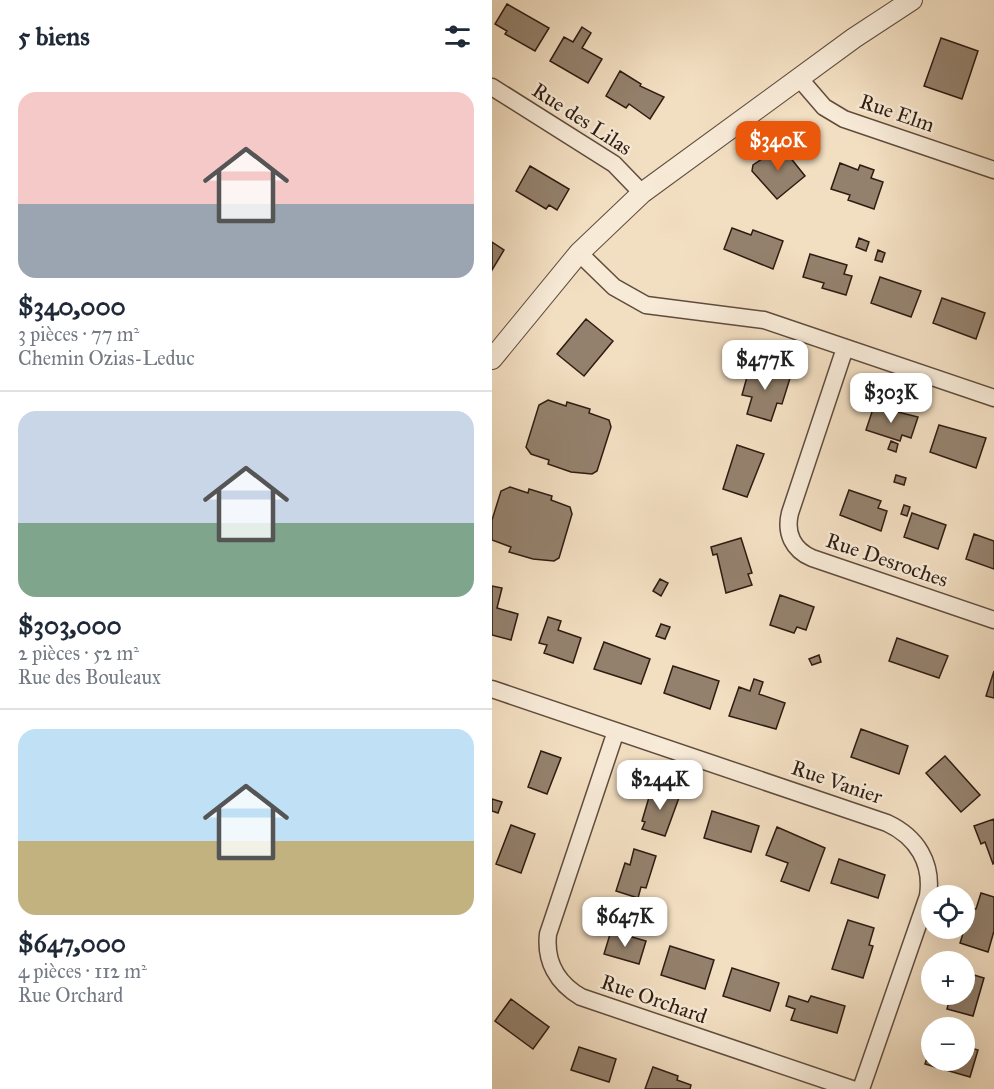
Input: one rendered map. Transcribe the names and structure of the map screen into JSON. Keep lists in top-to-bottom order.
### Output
{
  "streets": {
    "street": [
      "Rue Elm",
      "Rue des Lilas",
      "Rue Desroches",
      "Rue Vanier",
      "Rue Orchard"
    ]
  },
  "crossings": [
    ["Rue Vanier", "Rue Orchard"]
  ],
  "page": {
    "heading": "5 biens",
    "list": [
      {
        "name": "$340,000",
        "note": "3 pièces · 77 m² · Chemin Ozias-Leduc"
      },
      {
        "name": "$303,000",
        "note": "2 pièces · 52 m² · Rue des Bouleaux"
      },
      {
        "name": "$647,000",
        "note": "4 pièces · 112 m² · Rue Orchard"
      }
    ],
    "price": [
      "$340K",
      "$477K",
      "$303K",
      "$244K",
      "$647K"
    ],
    "map_buttons": ["+", "−"]
  }
}
